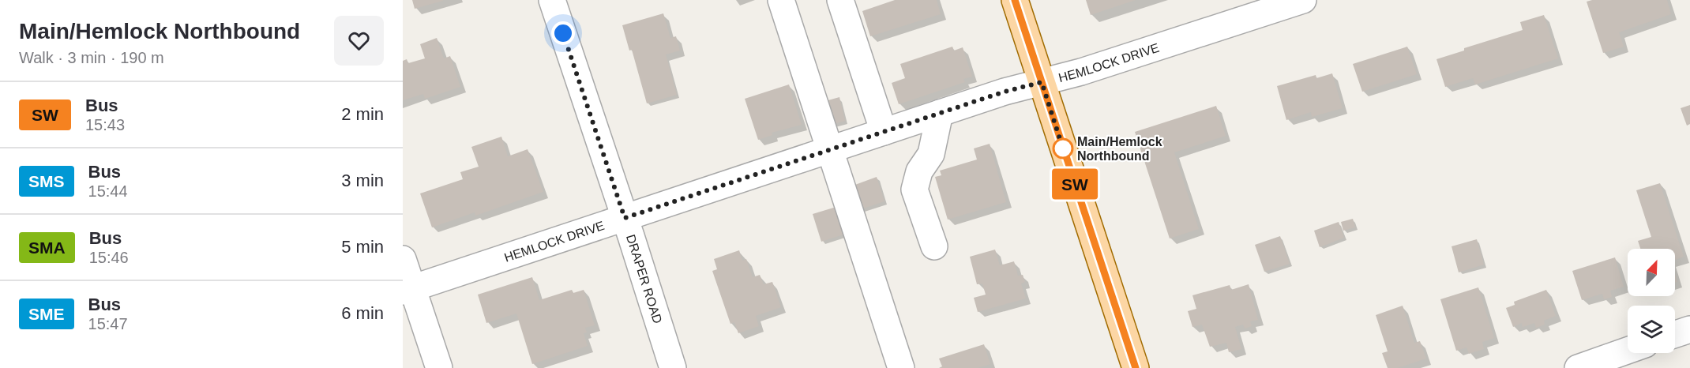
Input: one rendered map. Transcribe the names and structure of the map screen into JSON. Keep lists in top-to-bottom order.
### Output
{
  "streets": {
    "street": ["HEMLOCK DRIVE", "DRAPER ROAD"]
  },
  "crossings": [
    ["HEMLOCK DRIVE", "DRAPER ROAD"]
  ],
  "places": ["Main/Hemlock Northbound"],
  "lines": ["bus line SW"],
  "north": "top right",
  "page": {
    "heading": ["Main/Hemlock Northbound", "Walk · 3 min · 190 m"],
    "on_map": "SW",
    "list": [
      {
        "mark": "SW",
        "name": "Bus",
        "note": "15:43",
        "value": "2 min"
      },
      {
        "mark": "SMS",
        "name": "Bus",
        "note": "15:44",
        "value": "3 min"
      },
      {
        "mark": "SMA",
        "name": "Bus",
        "note": "15:46",
        "value": "5 min"
      },
      {
        "mark": "SME",
        "name": "Bus",
        "note": "15:47",
        "value": "6 min"
      }
    ]
  }
}
